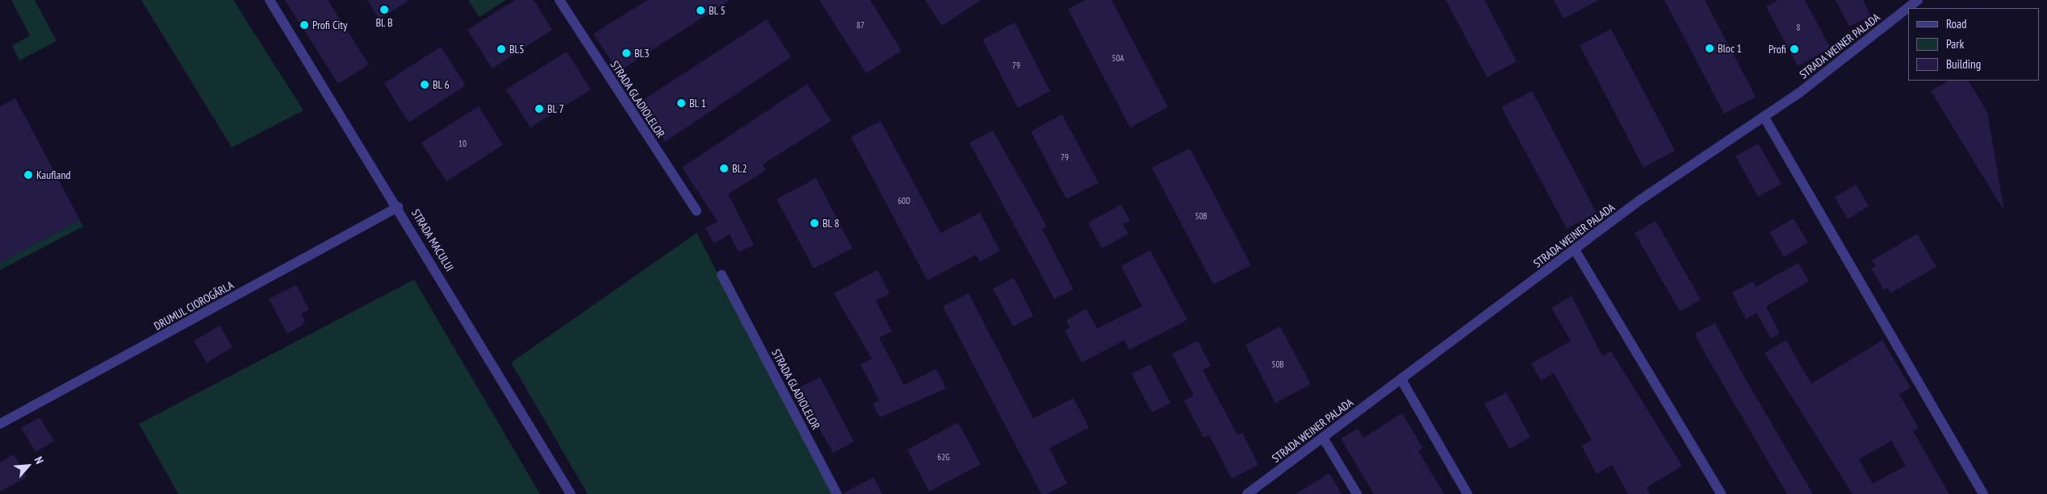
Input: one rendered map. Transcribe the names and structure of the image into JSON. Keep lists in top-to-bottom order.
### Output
{
  "streets": {
    "street": [
      "STRADA WEINER PALADA",
      "STRADA GLADIOLELOR",
      "STRADA MACULUI",
      "DRUMUL CIOROGÂRLA"
    ]
  },
  "crossings": [
    ["STRADA MACULUI", "DRUMUL CIOROGÂRLA"]
  ],
  "places": [
    "Bl. B",
    "Bl. 5",
    "Profi City",
    "Bloc 1",
    "Bl.5",
    "Profi",
    "Bl.3",
    "Bl. 6",
    "Bl. 1",
    "Bl. 7",
    "Bl.2",
    "Kaufland",
    "Bl. 8"
  ],
  "house_numbers": [
    "87",
    "8",
    "50A",
    "79",
    "10",
    "79",
    "60D",
    "50B",
    "50B",
    "62G"
  ],
  "legend": ["Road", "Park", "Building"],
  "north": "top right"
}
